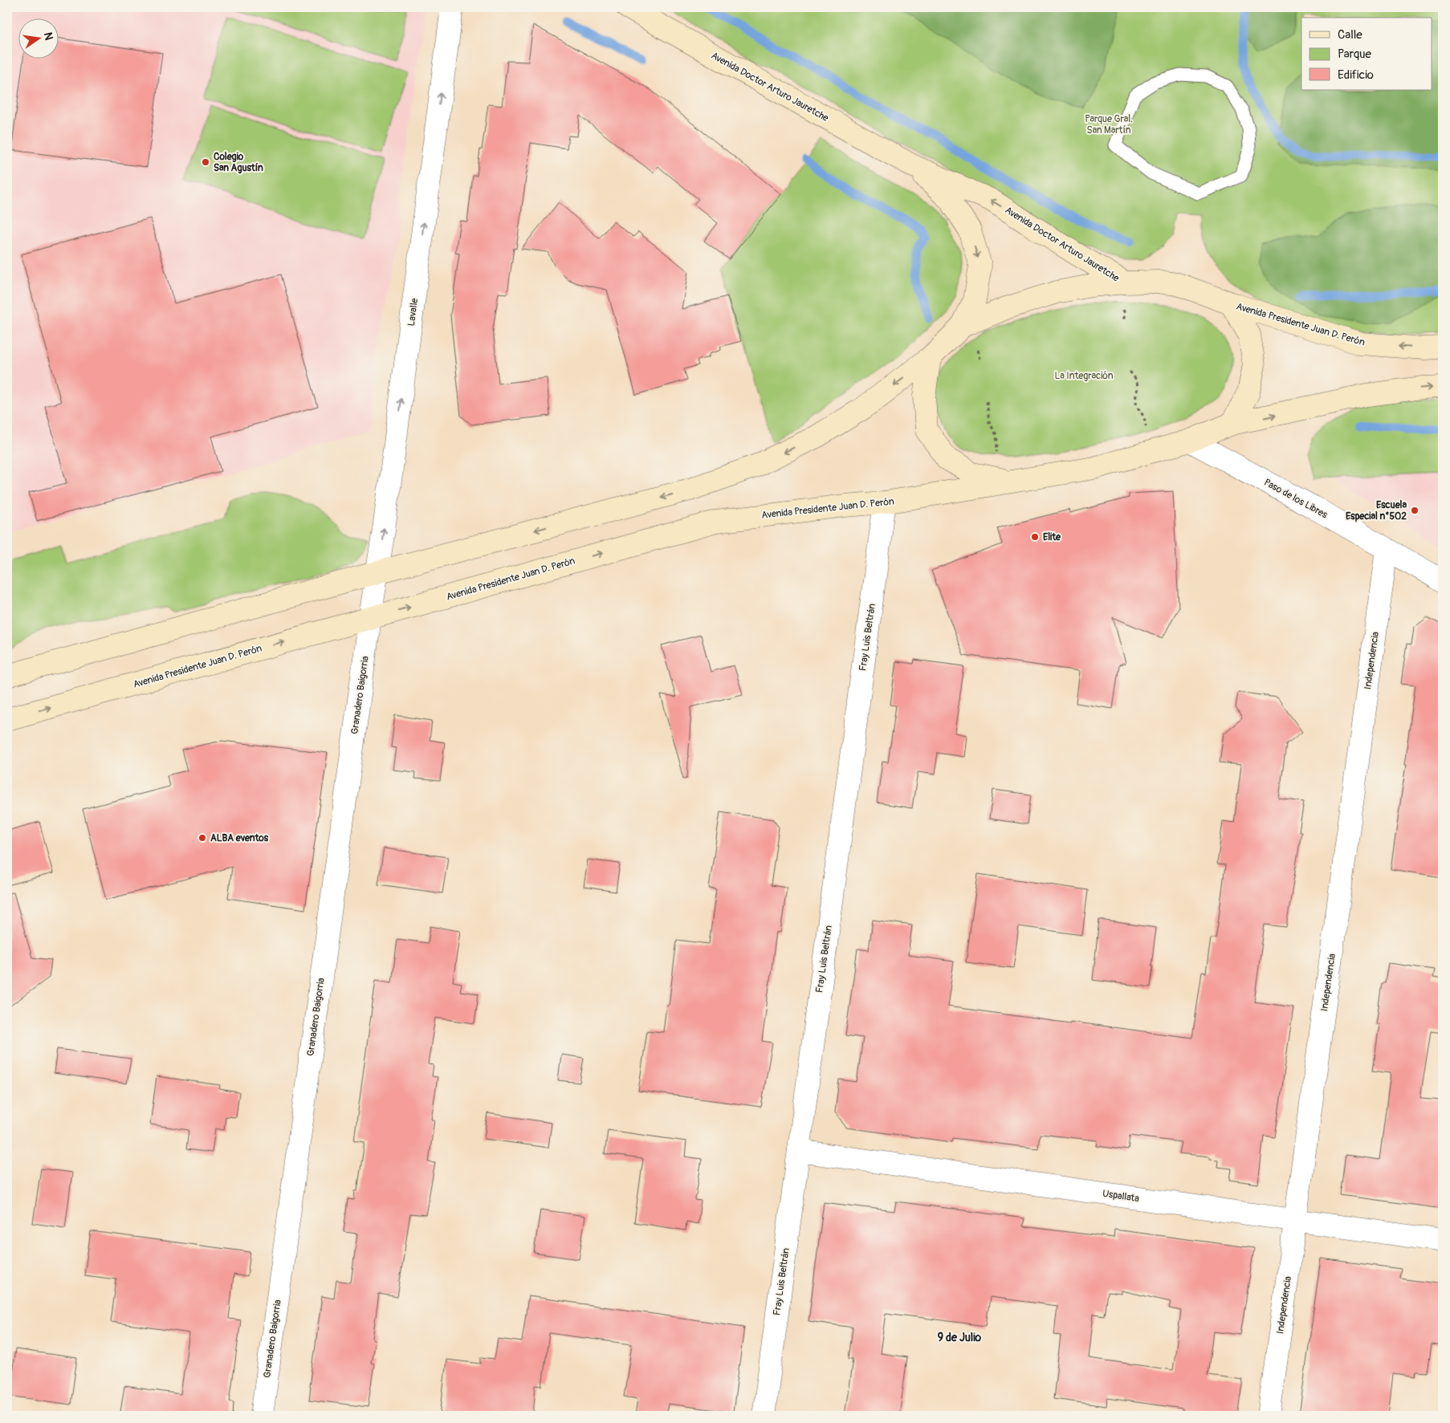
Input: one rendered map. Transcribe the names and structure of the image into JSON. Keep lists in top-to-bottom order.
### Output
{
  "streets": {
    "main road": ["Avenida Doctor Arturo Jauretche", "Avenida Presidente Juan D. Perón"],
    "street": [
      "Lavalle",
      "Paso de los Libres",
      "Fray Luis Beltrán",
      "Independencia",
      "Granadero Baigorria",
      "Uspallata"
    ]
  },
  "crossings": [
    ["Avenida Doctor Arturo Jauretche", "Avenida Presidente Juan D. Perón"],
    ["Lavalle", "Avenida Presidente Juan D. Perón"],
    ["Lavalle", "Granadero Baigorria"],
    ["Avenida Presidente Juan D. Perón", "Paso de los Libres"],
    ["Avenida Presidente Juan D. Perón", "Fray Luis Beltrán"],
    ["Avenida Presidente Juan D. Perón", "Granadero Baigorria"],
    ["Paso de los Libres", "Independencia"],
    ["Fray Luis Beltrán", "Uspallata"],
    ["Independencia", "Uspallata"]
  ],
  "one_way": ["Lavalle"],
  "districts": ["9 de Julio"],
  "parks": ["Parque Gral. San Martín", "La Integración"],
  "places": [
    "Colegio San Agustín",
    "Escuela Especial n°502",
    "Elite",
    "ALBA eventos"
  ],
  "legend": ["Calle", "Parque", "Edificio"],
  "north": "right"
}
